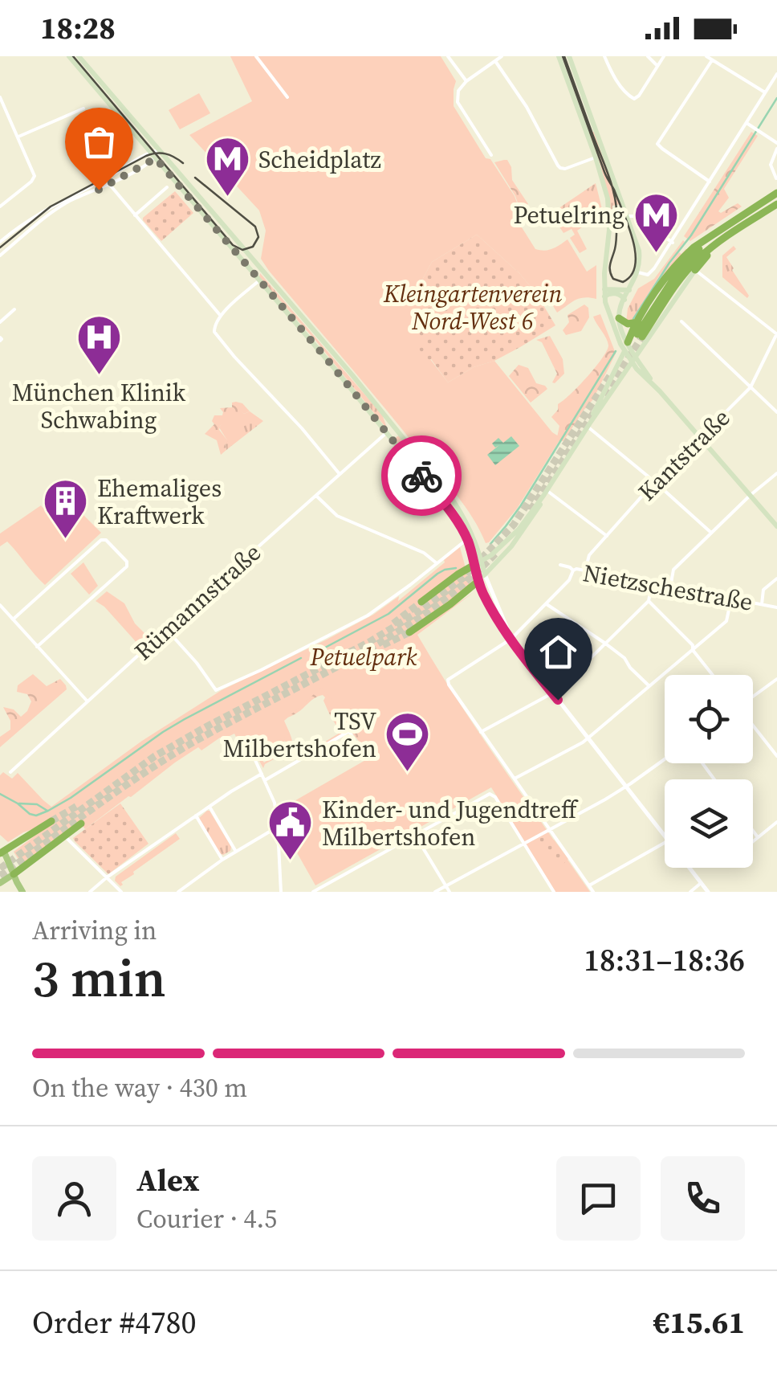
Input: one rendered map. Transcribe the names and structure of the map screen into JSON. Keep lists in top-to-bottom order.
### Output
{
  "streets": {
    "street": ["Kantstraße", "Nietzschestraße", "Rümannstraße"]
  },
  "crossings": [
    ["Kantstraße", "Nietzschestraße"]
  ],
  "parks": ["Kleingartenverein Nord-West 6", "Petuelpark"],
  "places": {
    "metro station": ["Scheidplatz", "Petuelring"],
    "hospital": ["München Klinik Schwabing"],
    "building": ["Ehemaliges Kraftwerk"],
    "sports": ["TSV Milbertshofen"],
    "public building": ["Kinder- und Jugendtreff Milbertshofen"]
  },
  "page": {
    "status": "18:28",
    "heading": ["3 min", "Arriving in", "18:31–18:36"],
    "panel": [
      "Alex",
      "Courier · 4.5",
      "Order #4780",
      "€15.61"
    ],
    "bar": "On the way · 430 m"
  }
}
